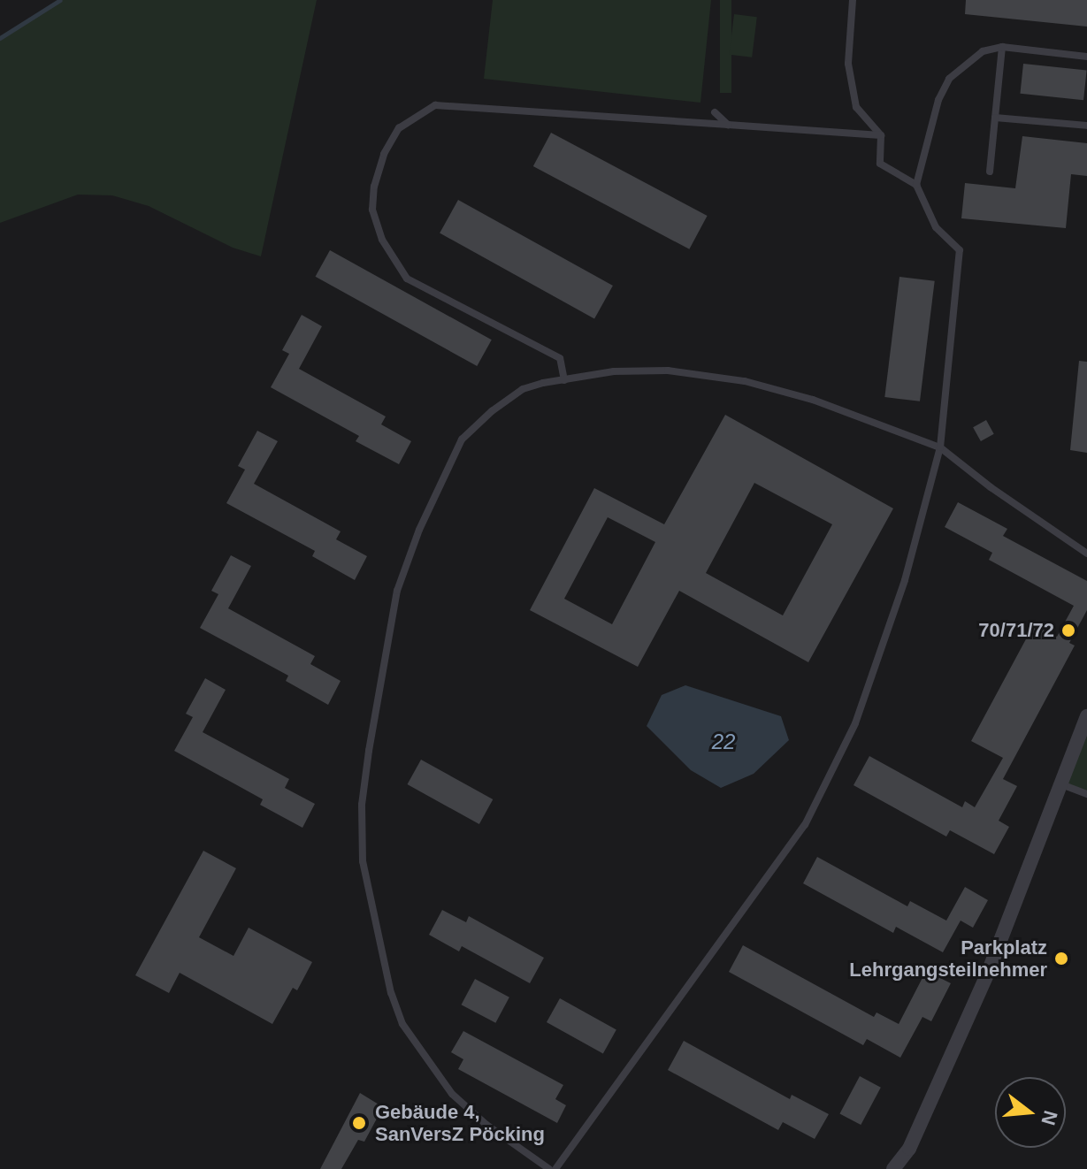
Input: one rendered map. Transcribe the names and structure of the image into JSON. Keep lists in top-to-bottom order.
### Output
{
  "water": ["22"],
  "places": ["70/71/72", "Parkplatz Lehrgangsteilnehmer", "Gebäude 4, SanVersZ Pöcking"],
  "north": "right"
}
